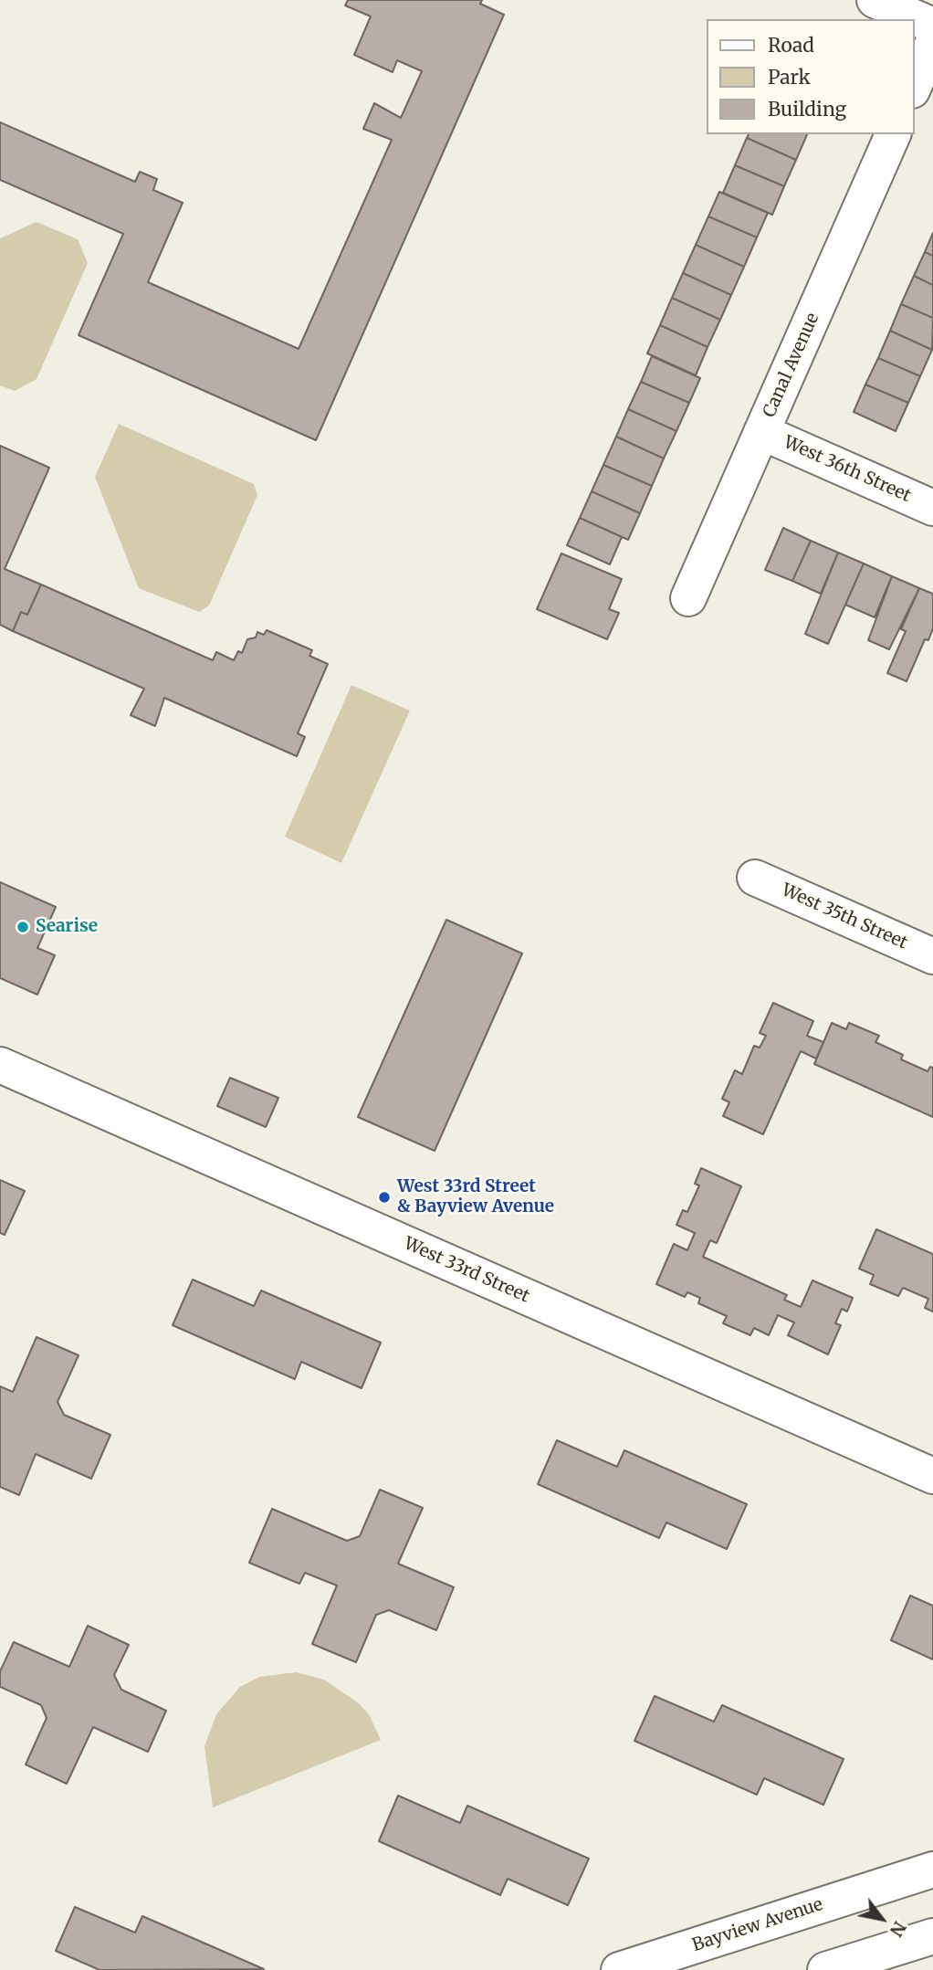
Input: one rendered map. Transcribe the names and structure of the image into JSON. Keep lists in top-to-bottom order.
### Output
{
  "streets": {
    "street": [
      "Canal Avenue",
      "West 36th Street",
      "West 35th Street",
      "West 33rd Street",
      "Bayview Avenue"
    ]
  },
  "crossings": [
    ["Canal Avenue", "West 36th Street"]
  ],
  "places": ["Searise", "West 33rd Street & Bayview Avenue"],
  "legend": ["Road", "Park", "Building"],
  "north": "bottom right"
}
